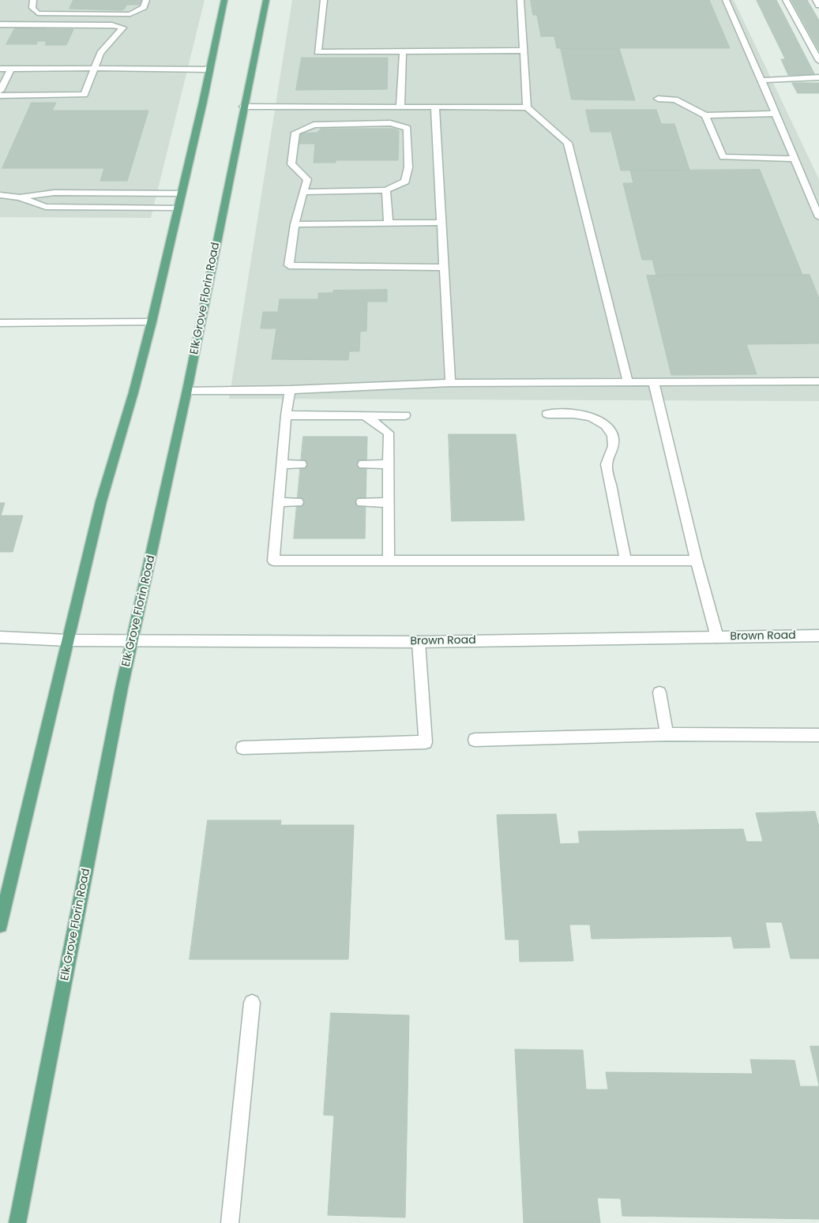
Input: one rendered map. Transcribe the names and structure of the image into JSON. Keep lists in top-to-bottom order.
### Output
{
  "streets": {
    "main road": ["Elk Grove Florin Road"],
    "street": ["Brown Road"]
  },
  "crossings": [
    ["Elk Grove Florin Road", "Brown Road"]
  ]
}
